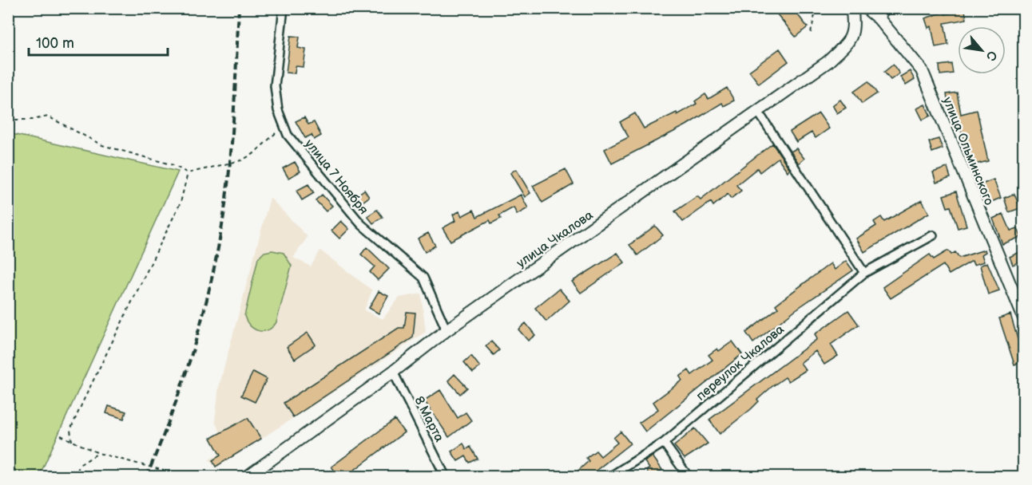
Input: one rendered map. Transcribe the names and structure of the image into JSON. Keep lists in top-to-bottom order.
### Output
{
  "streets": {
    "street": [
      "улица Ольминского",
      "улица 7 Ноября",
      "улица Чкалова",
      "переулок Чкалова",
      "8 Марта"
    ]
  },
  "crossings": [
    ["улица 7 Ноября", "улица Чкалова"],
    ["улица Чкалова", "8 Марта"]
  ],
  "scale_bar": "100 m",
  "north": "bottom right"
}
